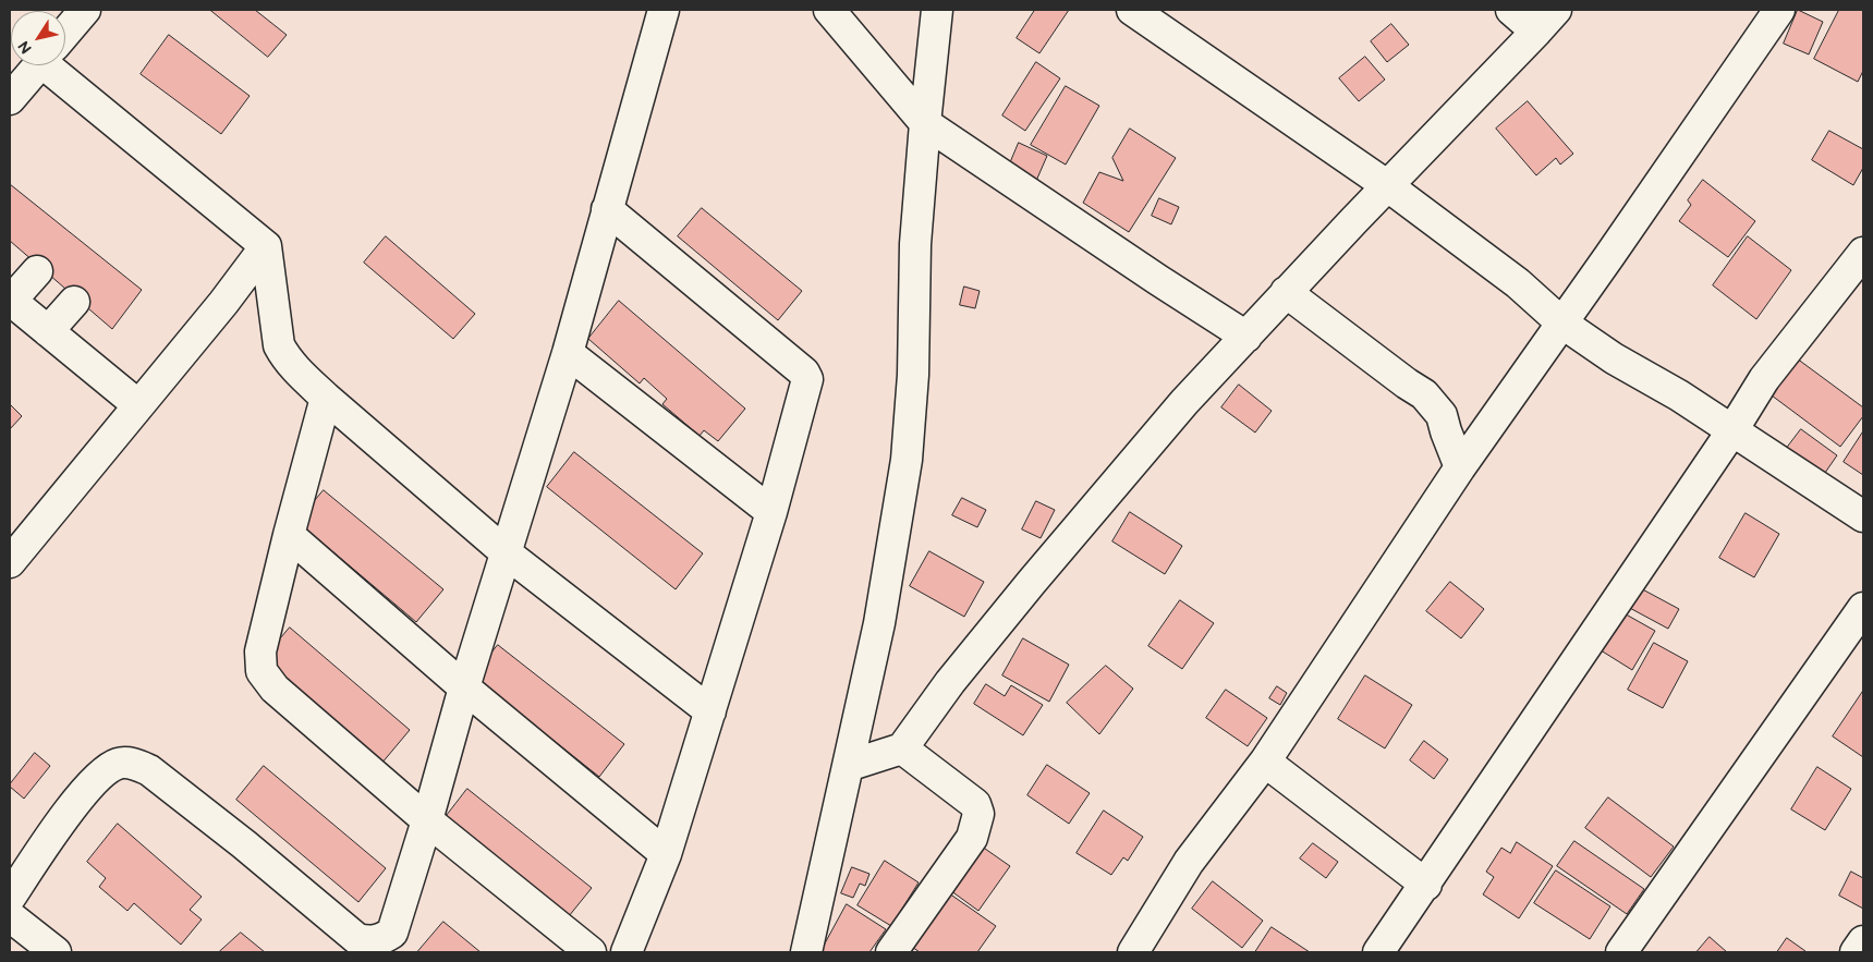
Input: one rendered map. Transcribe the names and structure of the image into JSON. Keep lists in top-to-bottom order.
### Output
{
  "north": "bottom left"
}
